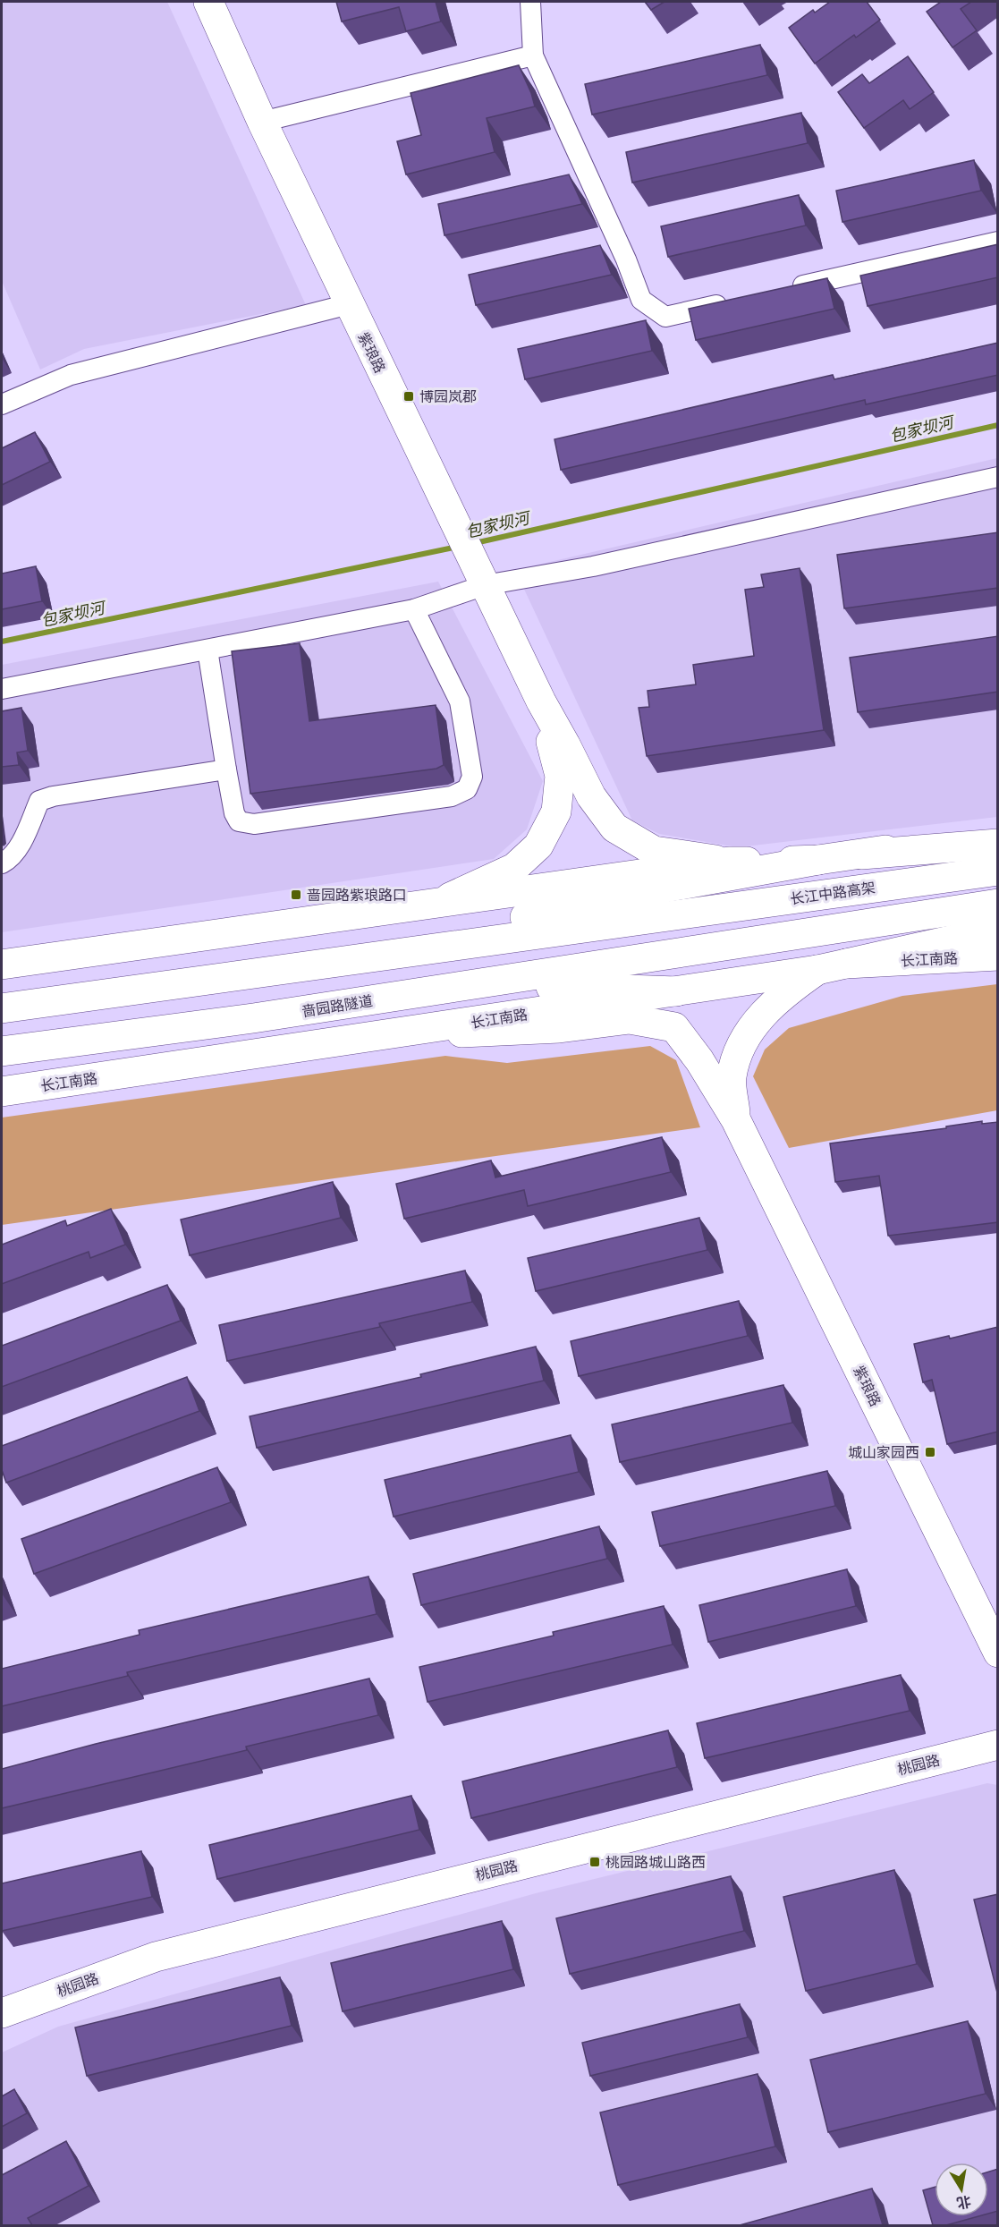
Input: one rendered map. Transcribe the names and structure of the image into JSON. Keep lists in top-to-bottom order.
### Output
{
  "streets": {
    "main road": [
      "紫琅路",
      "长江中路高架",
      "长江南路",
      "啬园路隧道",
      "桃园路"
    ]
  },
  "crossings": [
    ["紫琅路", "长江南路"]
  ],
  "water": ["包家坝河"],
  "places": {
    "transit": [
      "博园岚郡",
      "啬园路紫琅路口",
      "城山家园西",
      "桃园路城山路西"
    ]
  },
  "north": "bottom"
}
